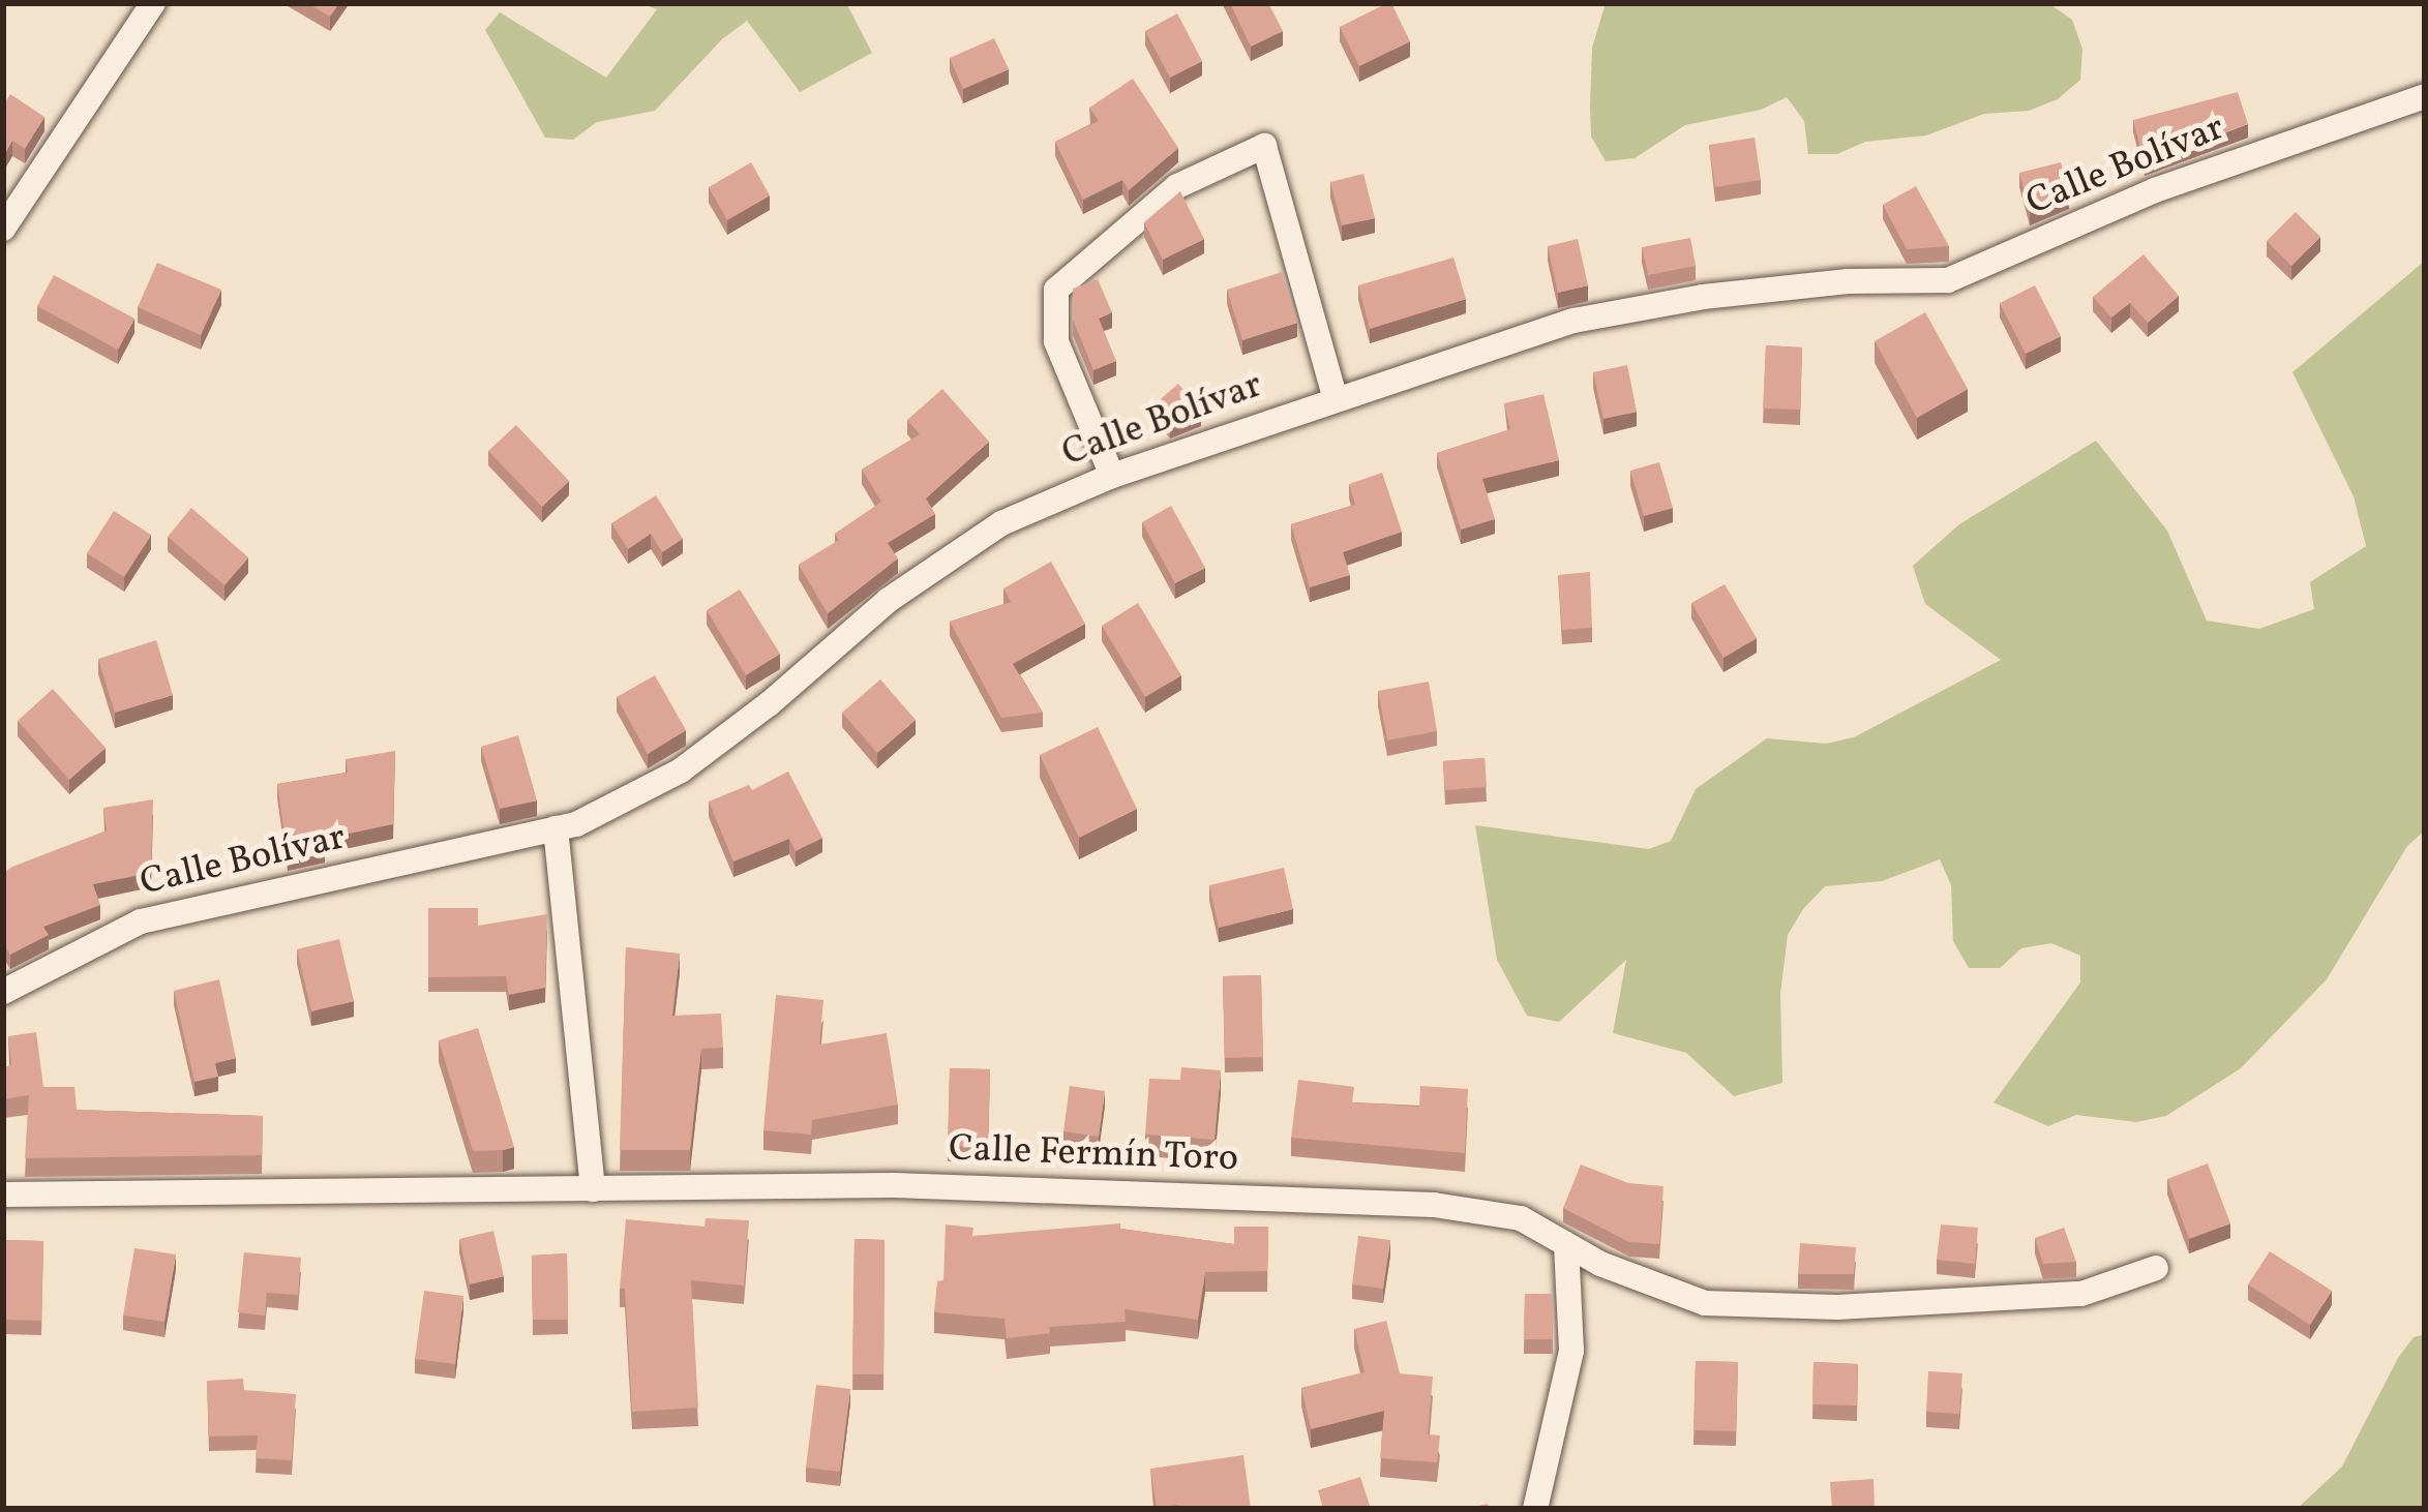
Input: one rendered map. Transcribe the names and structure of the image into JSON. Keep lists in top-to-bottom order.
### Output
{
  "streets": {
    "street": ["Calle Bolívar", "Calle Fermín Toro"]
  }
}
